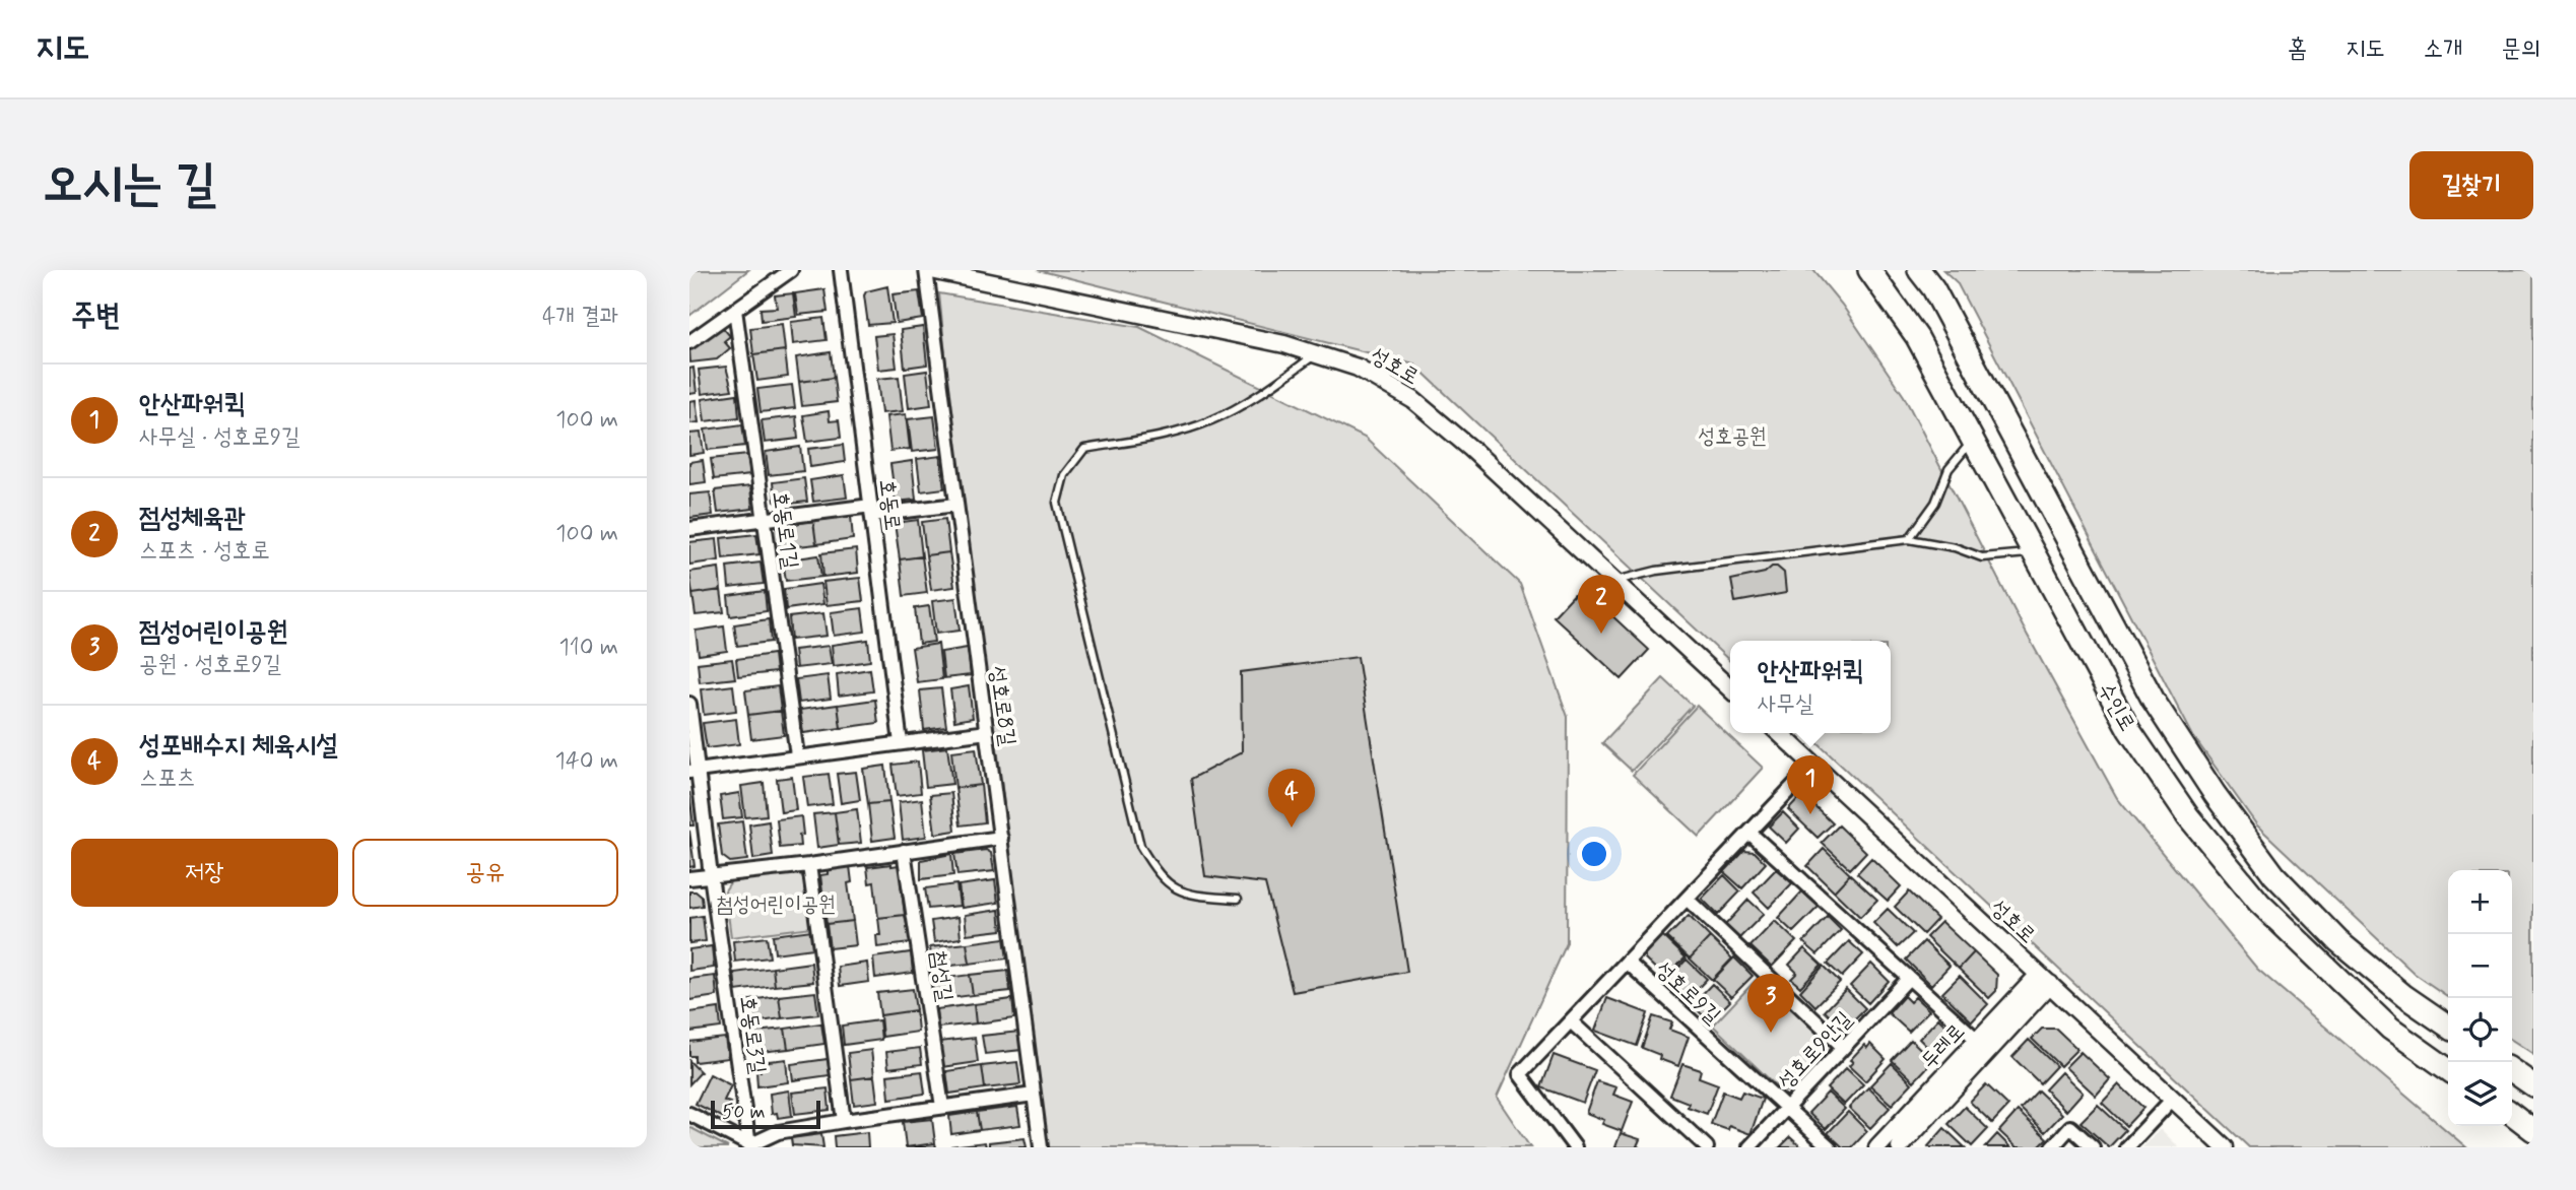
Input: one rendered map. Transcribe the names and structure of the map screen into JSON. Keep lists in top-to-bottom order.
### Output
{
  "streets": {
    "highway": ["수인로"],
    "street": [
      "성호로",
      "호동로",
      "호동로1길",
      "성호로8길",
      "첨성길",
      "성호로9길",
      "호동로3길",
      "두레로",
      "성호로9안길"
    ]
  },
  "crossings": [
    ["성호로", "성호로9길"],
    ["성호로", "두레로"],
    ["성호로9길", "성호로9안길"]
  ],
  "parks": ["성호공원", "첨성어린이공원"],
  "scale_bar": "50 m",
  "page": {
    "header": "지도",
    "nav": [
      "홈",
      "지도",
      "소개",
      "문의"
    ],
    "buttons": [
      "길찾기",
      ["저장", "공유"]
    ],
    "title": "오시는 길",
    "heading": ["주변", "4개 결과"],
    "list": [
      {
        "mark": "1",
        "name": "안산파워퀵",
        "note": "사무실 · 성호로9길",
        "value": "100 m"
      },
      {
        "mark": "2",
        "name": "점성체육관",
        "note": "스포츠 · 성호로",
        "value": "100 m"
      },
      {
        "mark": "3",
        "name": "점성어린이공원",
        "note": "공원 · 성호로9길",
        "value": "110 m"
      },
      {
        "mark": "4",
        "name": "성포배수지 체육시설",
        "note": "스포츠",
        "value": "140 m"
      }
    ],
    "pins": [
      "2",
      "1",
      "4",
      "3"
    ],
    "popup": ["안산파워퀵", "사무실"],
    "map_buttons": ["+", "−"],
    "scale": "50 m"
  }
}
